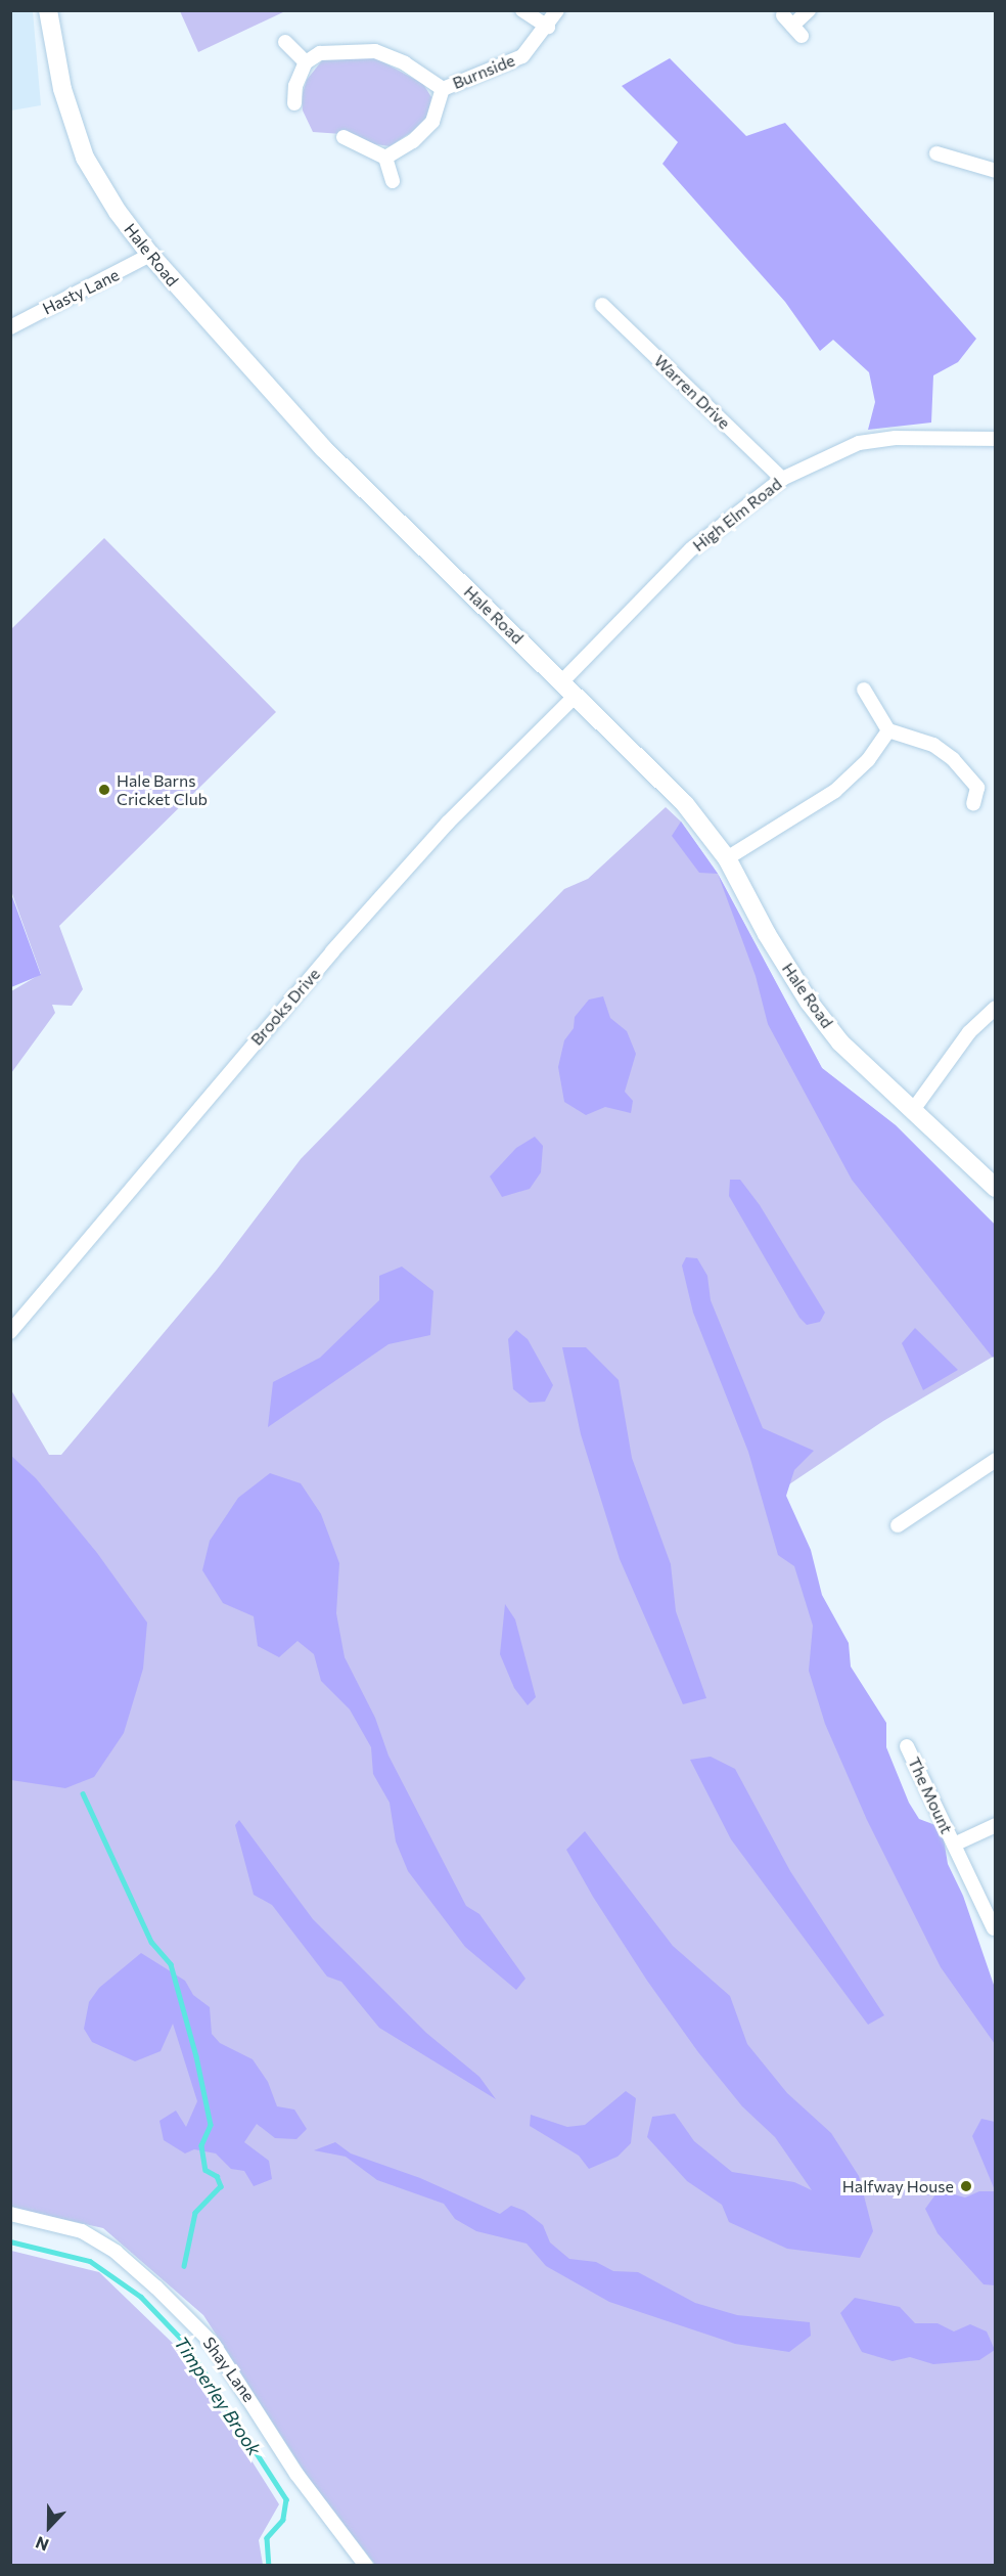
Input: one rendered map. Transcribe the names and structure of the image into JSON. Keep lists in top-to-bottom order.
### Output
{
  "streets": {
    "main road": ["Hale Road"],
    "street": [
      "Burnside",
      "Hasty Lane",
      "Warren Drive",
      "High Elm Road",
      "Brooks Drive",
      "The Mount",
      "Shay Lane"
    ]
  },
  "crossings": [
    ["Hale Road", "Hasty Lane"],
    ["Hale Road", "High Elm Road"],
    ["Hale Road", "Brooks Drive"],
    ["Warren Drive", "High Elm Road"]
  ],
  "water": ["Timperley Brook"],
  "places": ["Hale Barns Cricket Club", "Halfway House"],
  "north": "bottom"
}
